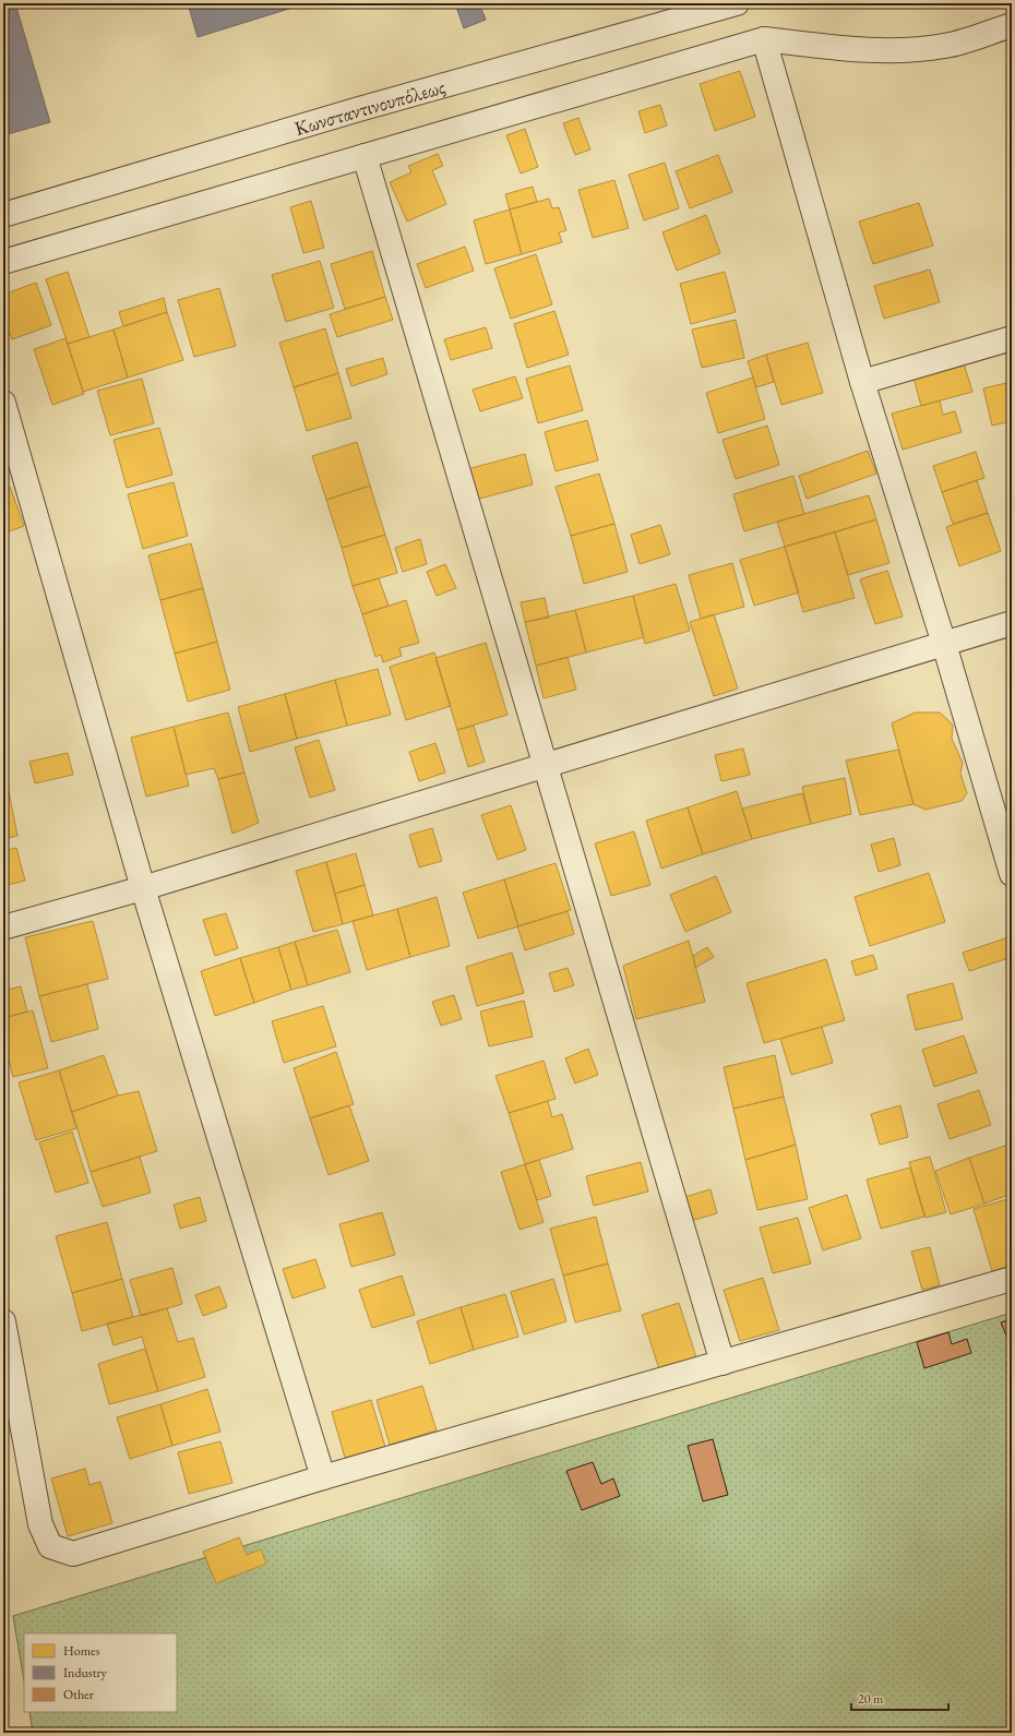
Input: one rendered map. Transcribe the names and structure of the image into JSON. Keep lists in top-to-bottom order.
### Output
{
  "streets": {
    "street": ["Κωνσταντινουπόλεως"]
  },
  "legend": ["Homes", "Industry", "Other"],
  "scale_bar": "20 m"
}
